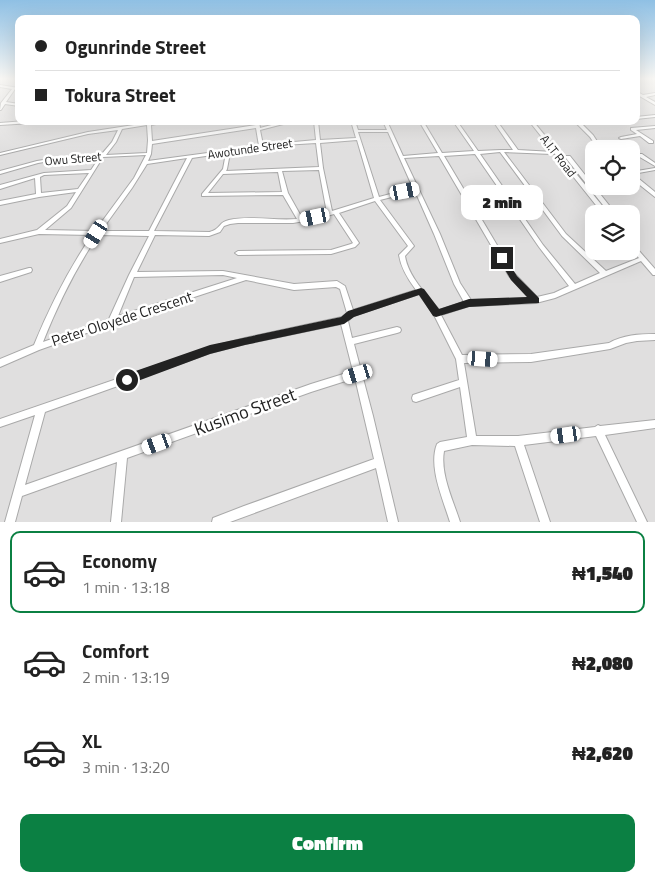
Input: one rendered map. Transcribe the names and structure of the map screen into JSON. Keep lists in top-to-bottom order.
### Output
{
  "streets": {
    "street": [
      "Awotunde Street",
      "A.I.T Road",
      "Owu Street",
      "Peter Oloyede Crescent",
      "Kusimo Street"
    ]
  },
  "page": {
    "banner": ["Ogunrinde Street", "Tokura Street"],
    "bubble": "2 min",
    "list": [
      {
        "name": "Economy",
        "note": "1 min · 13:18",
        "value": "₦1,540"
      },
      {
        "name": "Comfort",
        "note": "2 min · 13:19",
        "value": "₦2,080"
      },
      {
        "name": "XL",
        "note": "3 min · 13:20",
        "value": "₦2,620"
      }
    ],
    "buttons": "Confirm"
  }
}
